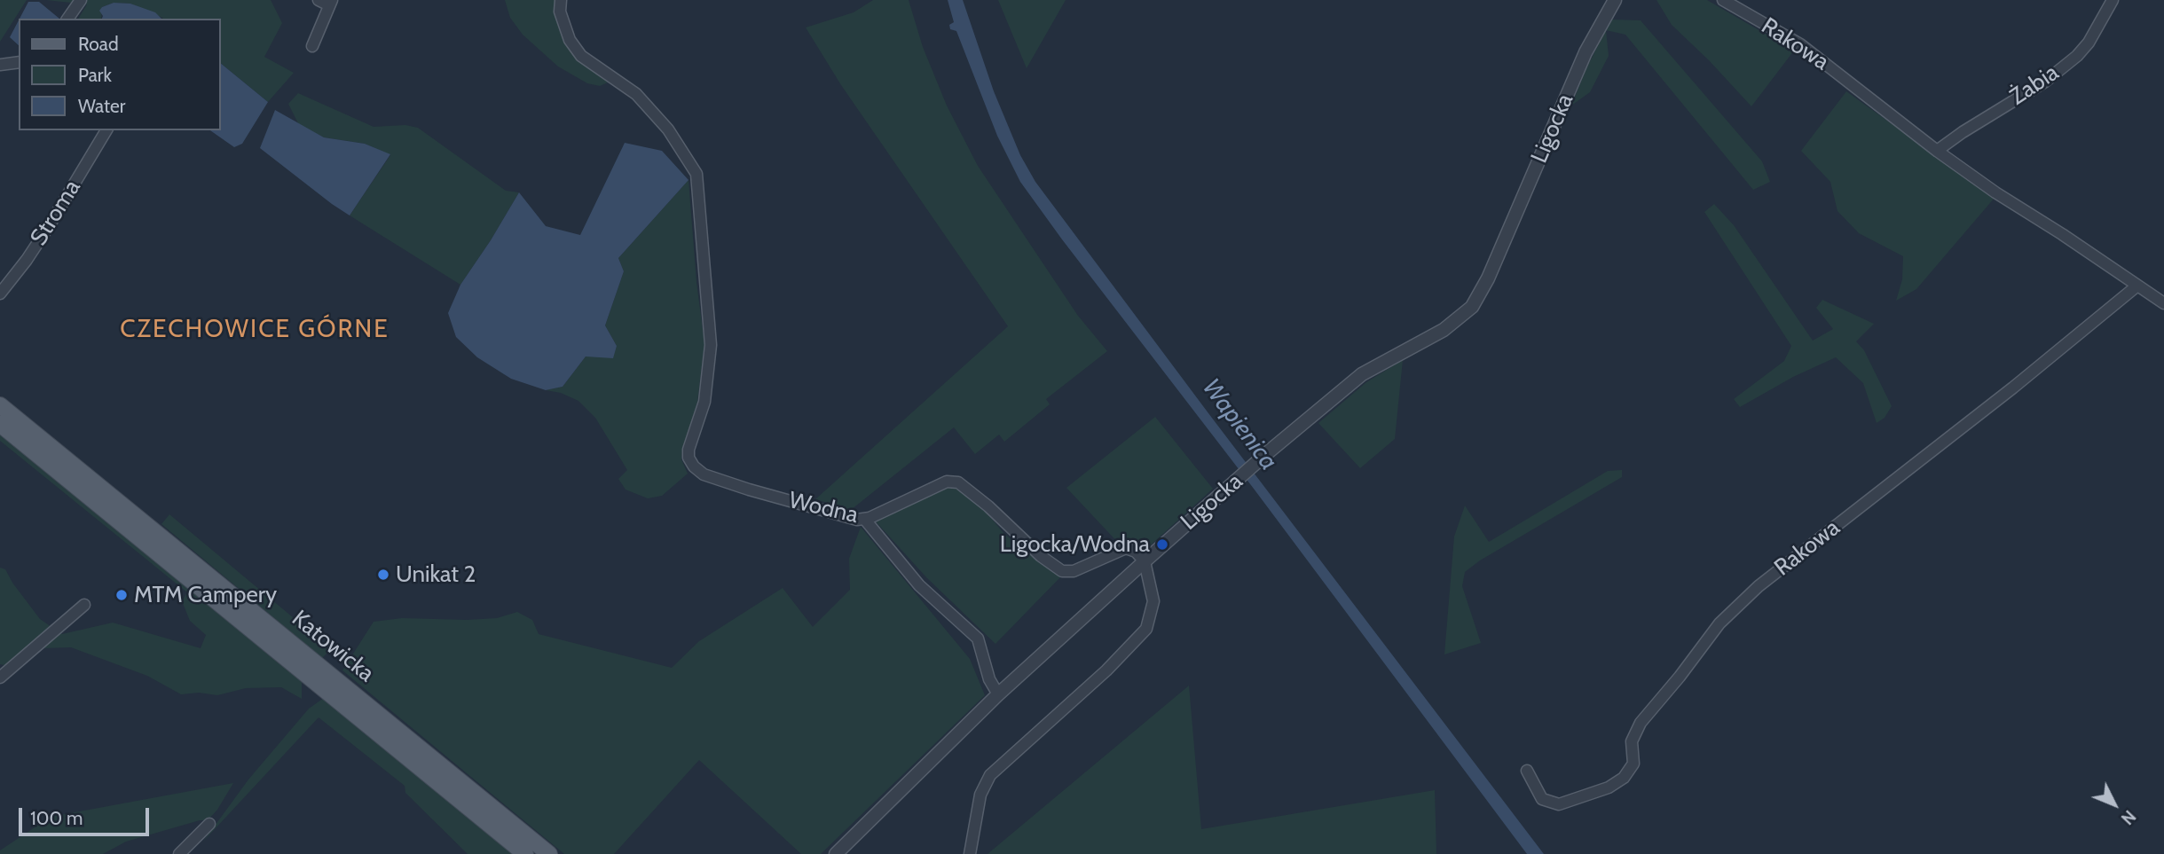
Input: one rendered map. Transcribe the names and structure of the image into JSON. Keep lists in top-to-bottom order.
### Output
{
  "streets": {
    "main road": ["Katowicka"],
    "street": [
      "Rakowa",
      "Żabia",
      "Ligocka",
      "Stroma",
      "Wodna"
    ]
  },
  "crossings": [
    ["Rakowa", "Żabia"],
    ["Ligocka", "Wodna"]
  ],
  "districts": ["CZECHOWICE GÓRNE"],
  "water": ["Wapienica"],
  "places": ["Ligocka/Wodna", "Unikat 2", "MTM Campery"],
  "legend": ["Road", "Park", "Water"],
  "scale_bar": "100 m",
  "north": "bottom right"
}
